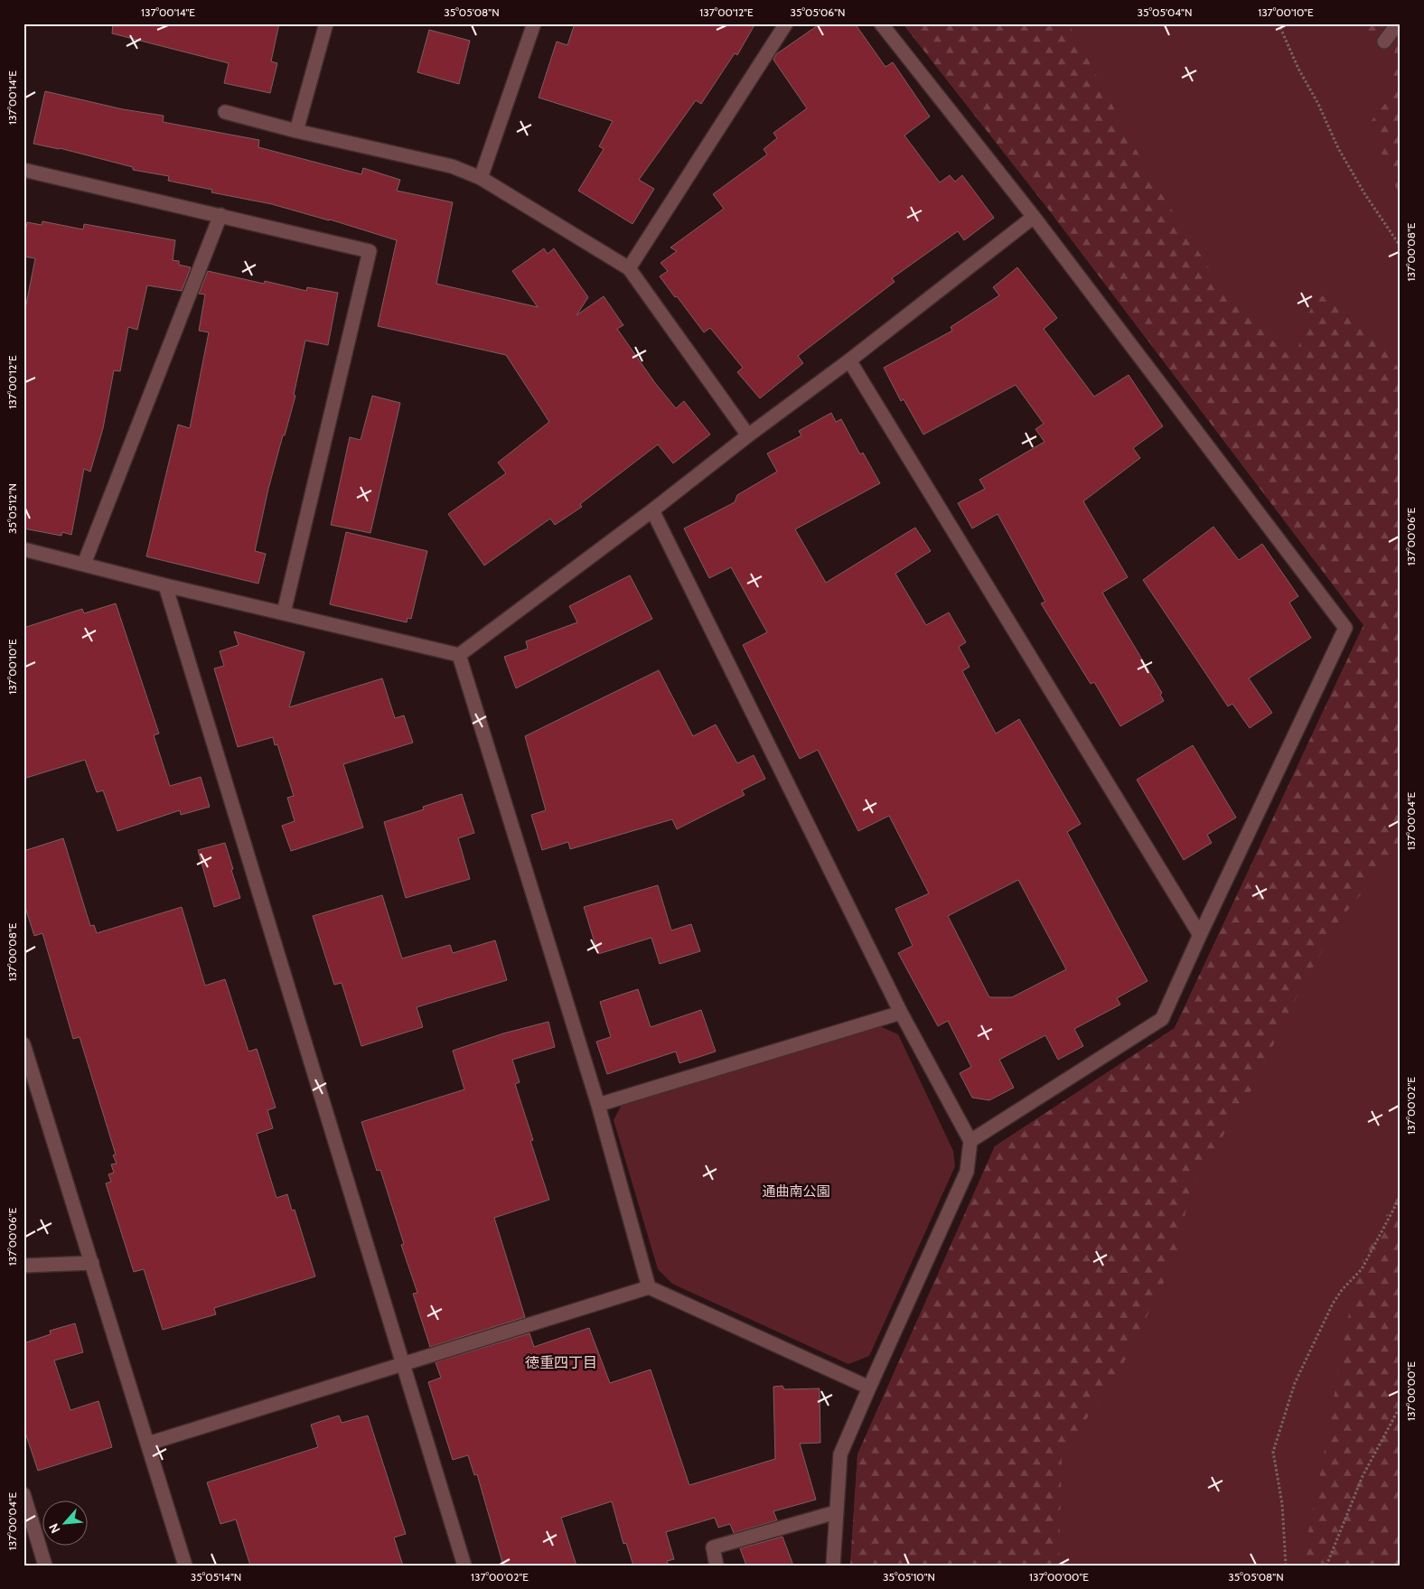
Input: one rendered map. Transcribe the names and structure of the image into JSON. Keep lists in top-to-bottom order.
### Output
{
  "districts": ["徳重四丁目"],
  "parks": ["通曲南公園"],
  "north": "bottom left",
  "coordinates": [
    "137°00'14\"E",
    "35°05'08\"N",
    "137°00'12\"E",
    "35°05'06\"N",
    "35°05'04\"N",
    "137°00'10\"E",
    "137°00'08\"E",
    "35°05'12\"N",
    "137°00'06\"E",
    "137°00'04\"E",
    "137°00'02\"E",
    "137°00'00\"E",
    "35°05'14\"N",
    "35°05'10\"N"
  ]
}
